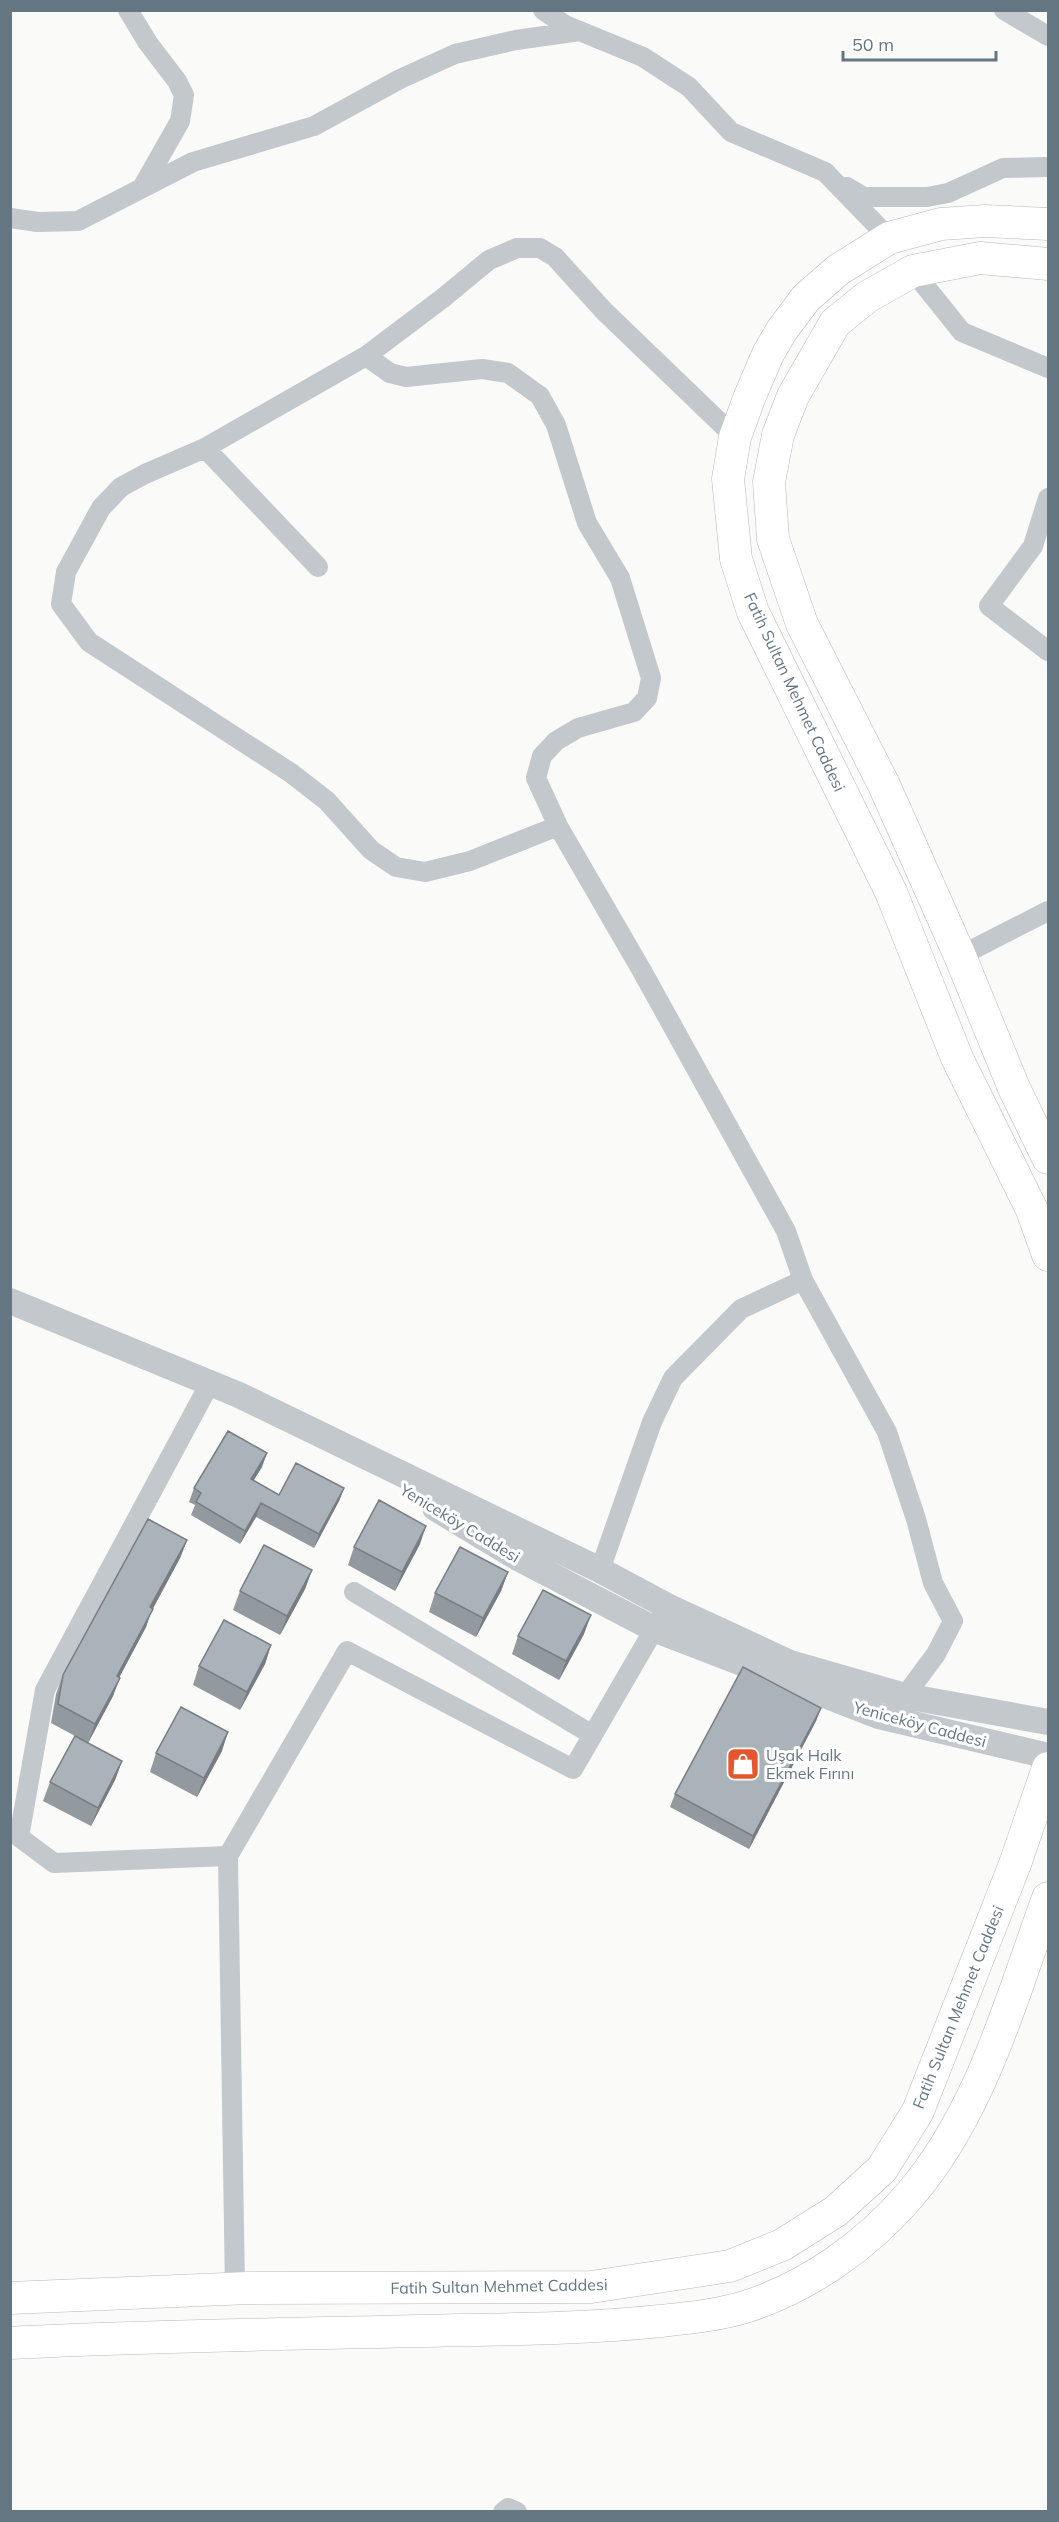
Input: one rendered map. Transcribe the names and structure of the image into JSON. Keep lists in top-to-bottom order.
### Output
{
  "streets": {
    "main road": ["Fatih Sultan Mehmet Caddesi"],
    "street": ["Yeniceköy Caddesi"]
  },
  "places": {
    "shop": ["Uşak Halk Ekmek Fırını"]
  },
  "scale_bar": "50 m"
}
